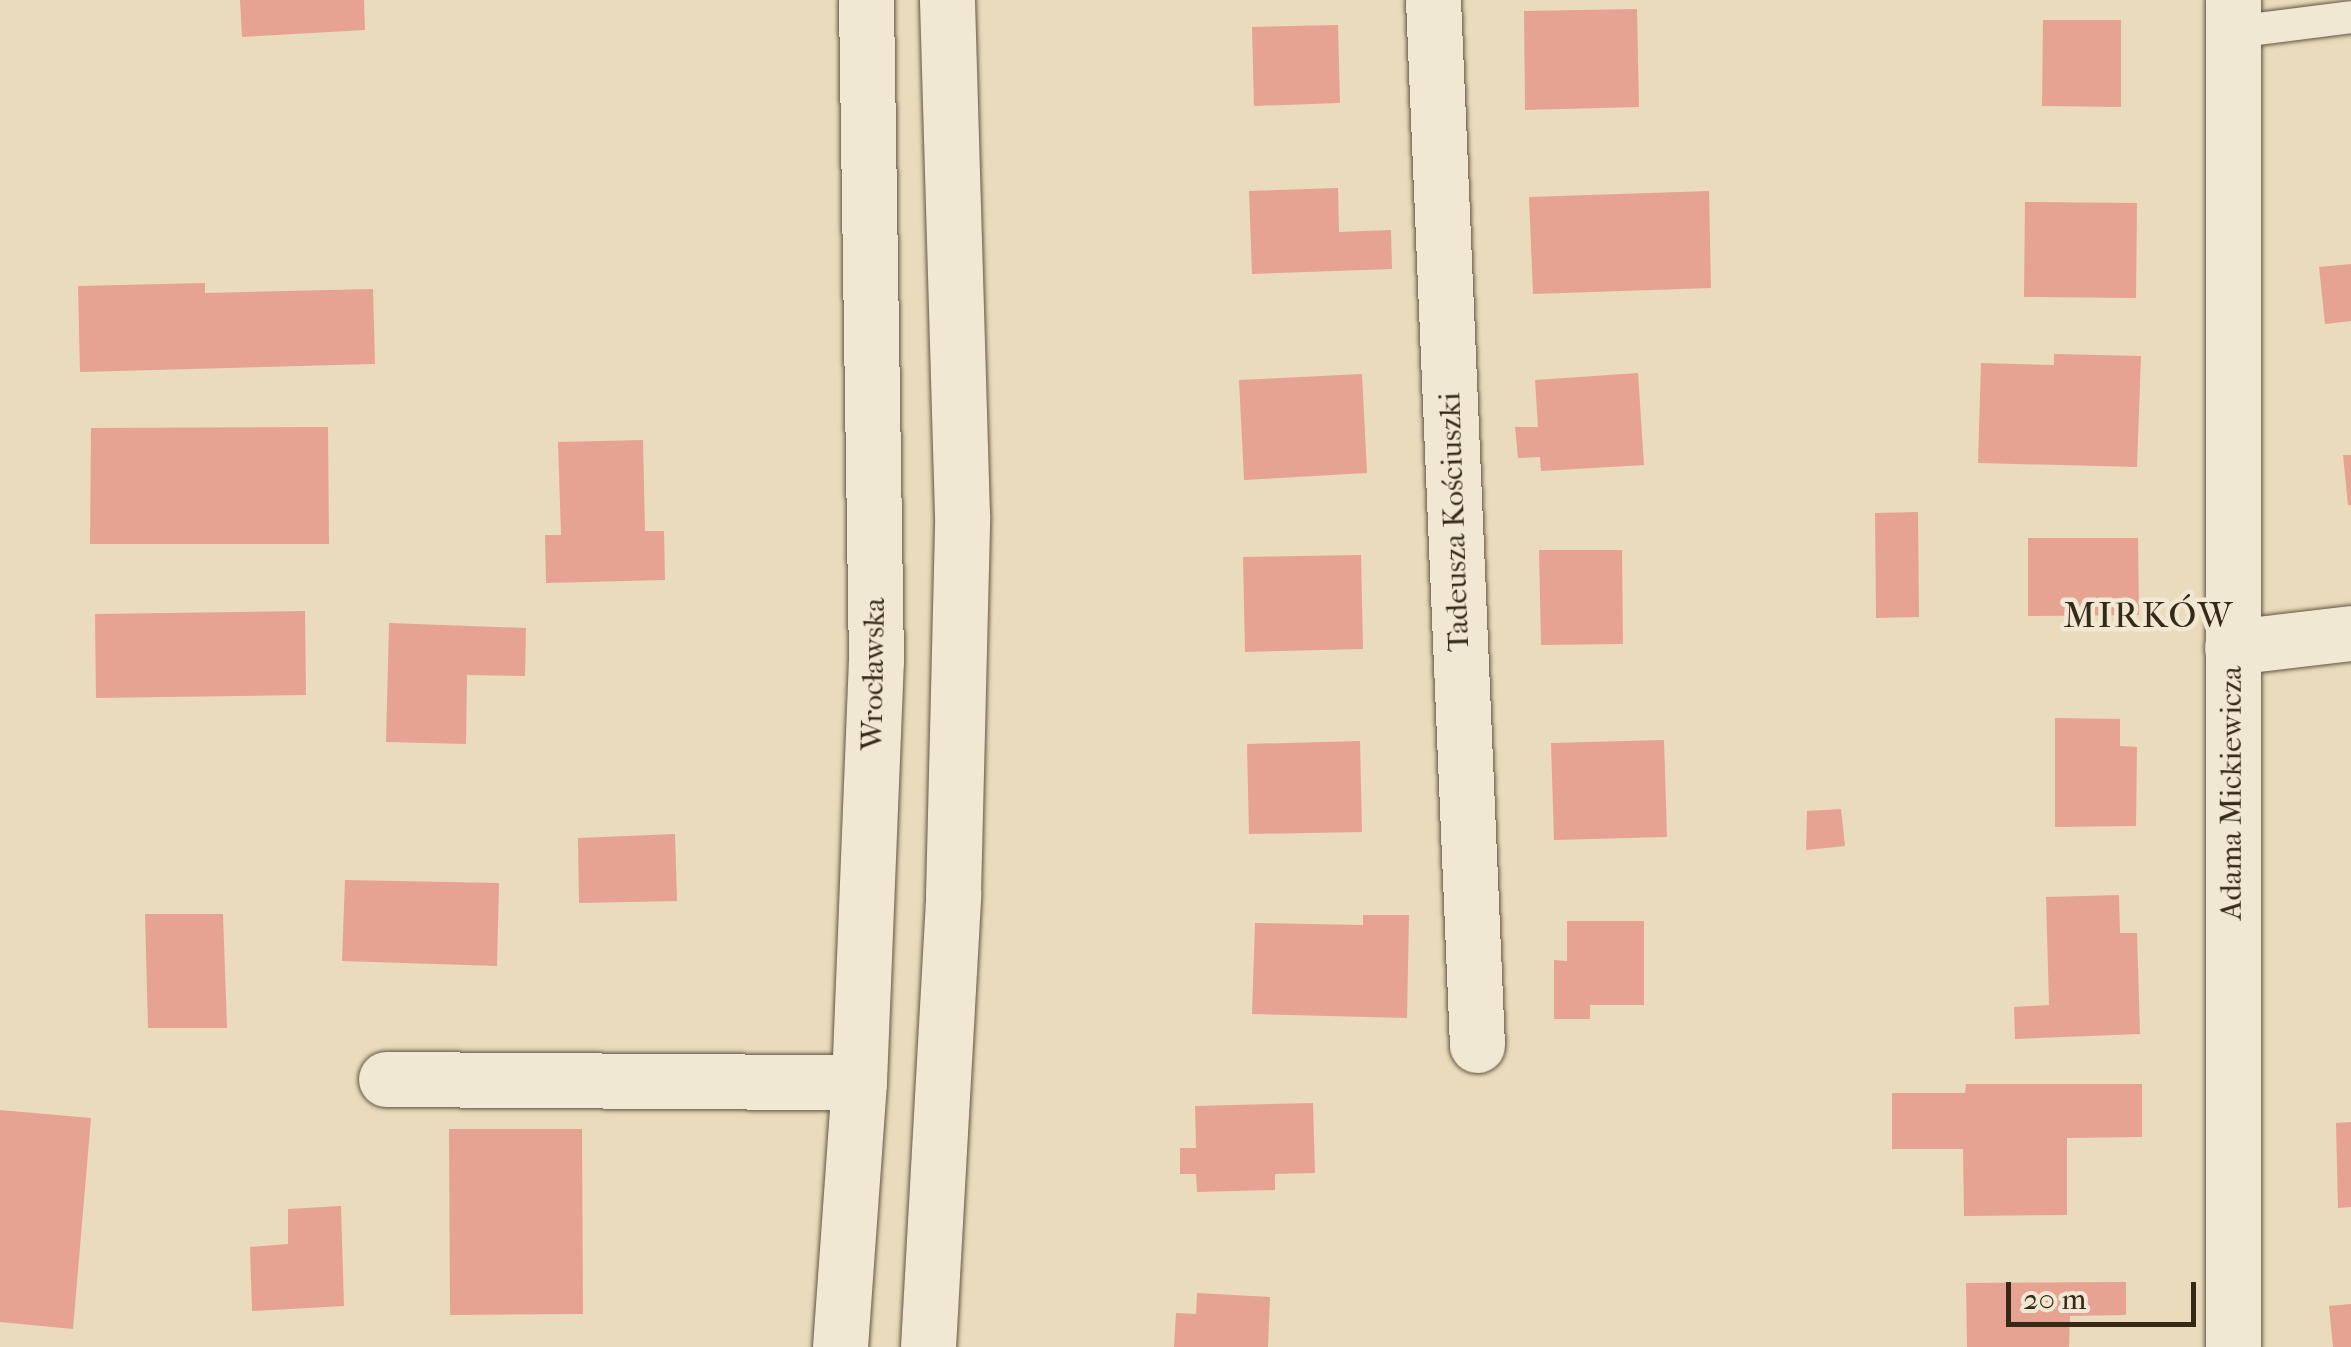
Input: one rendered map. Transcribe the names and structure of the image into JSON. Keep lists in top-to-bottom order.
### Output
{
  "streets": {
    "street": ["Tadeusza Kościuszki", "Wrocławska", "Adama Mickiewicza"]
  },
  "districts": ["MIRKÓW"],
  "scale_bar": "20 m"
}
